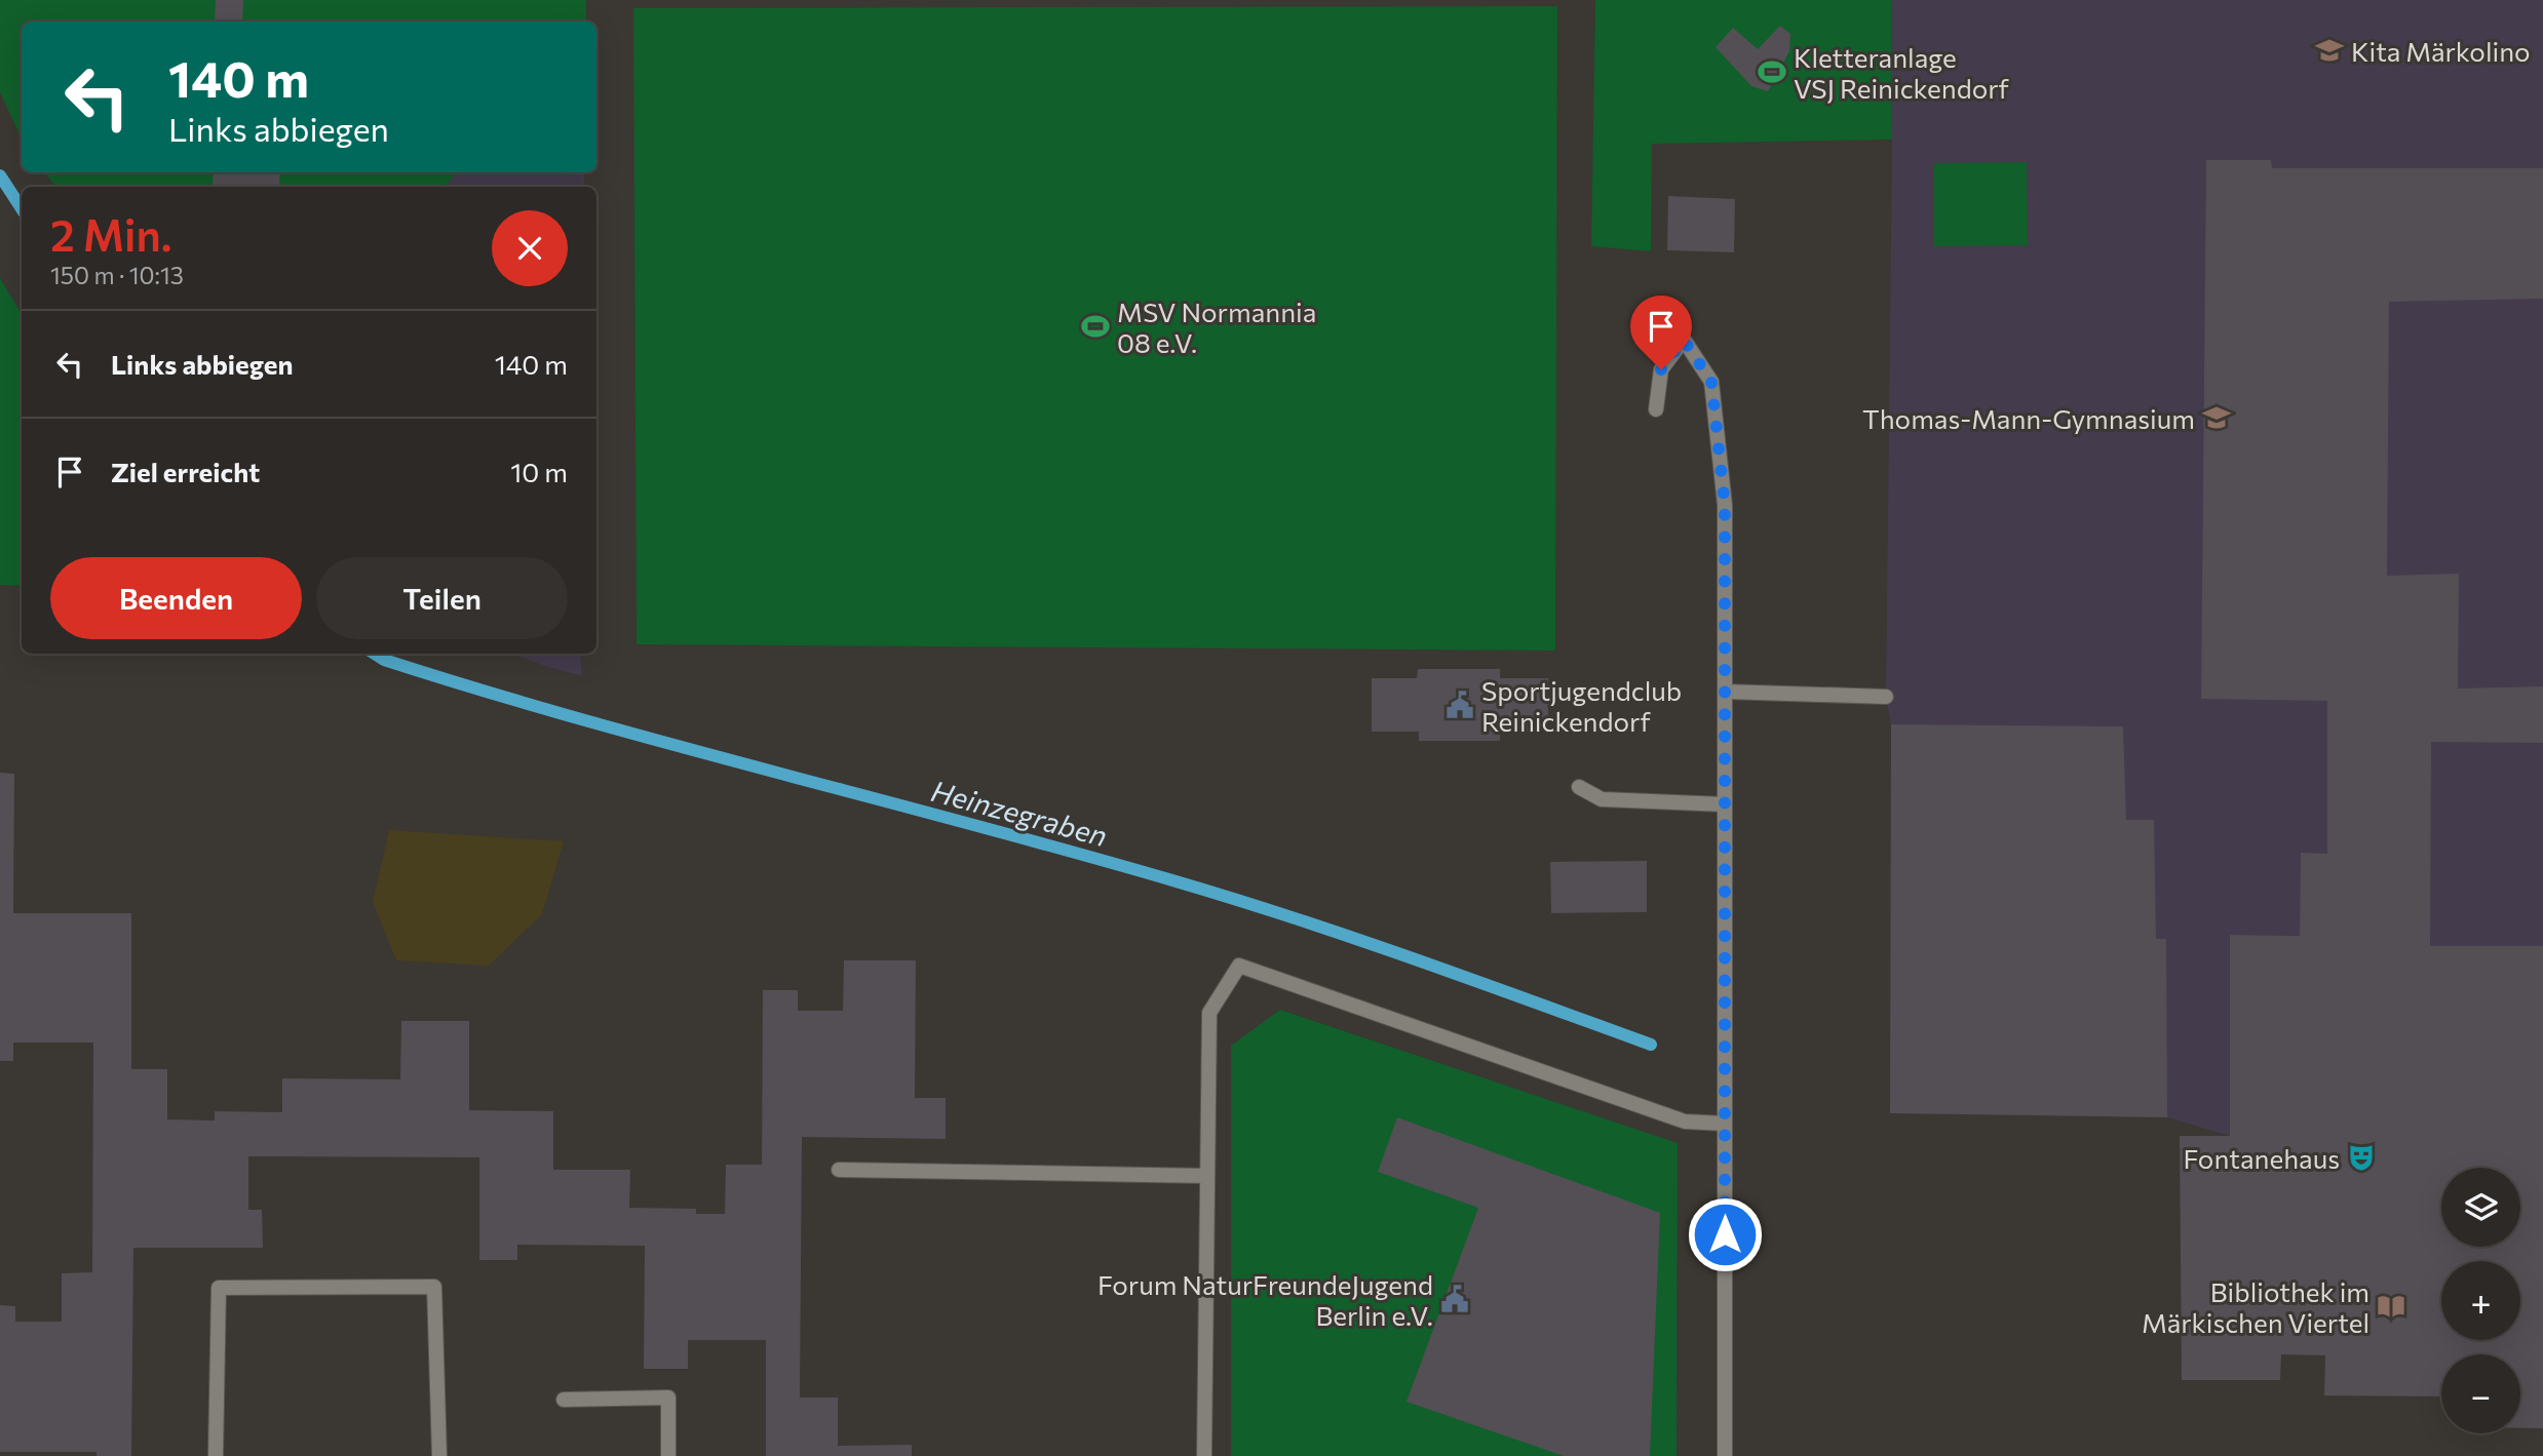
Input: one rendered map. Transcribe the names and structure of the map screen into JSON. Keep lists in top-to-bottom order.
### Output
{
  "water": ["Heinzegraben"],
  "places": {
    "school or university": ["Kita Märkolino", "Thomas-Mann-Gymnasium"],
    "sports": ["Kletteranlage VSJ Reinickendorf", "MSV Normannia 08 e.V."],
    "public building": ["Sportjugendclub Reinickendorf", "Forum NaturFreundeJugend Berlin e.V."],
    "theatre": ["Fontanehaus"],
    "library": ["Bibliothek im Märkischen Viertel"]
  },
  "page": {
    "turn": ["140 m", "Links abbiegen"],
    "heading": ["2 Min.", "150 m · 10:13"],
    "list": [
      {
        "name": "Links abbiegen",
        "value": "140 m"
      },
      {
        "name": "Ziel erreicht",
        "value": "10 m"
      }
    ],
    "buttons": ["Beenden", "Teilen"],
    "map_buttons": ["+", "−"]
  }
}
